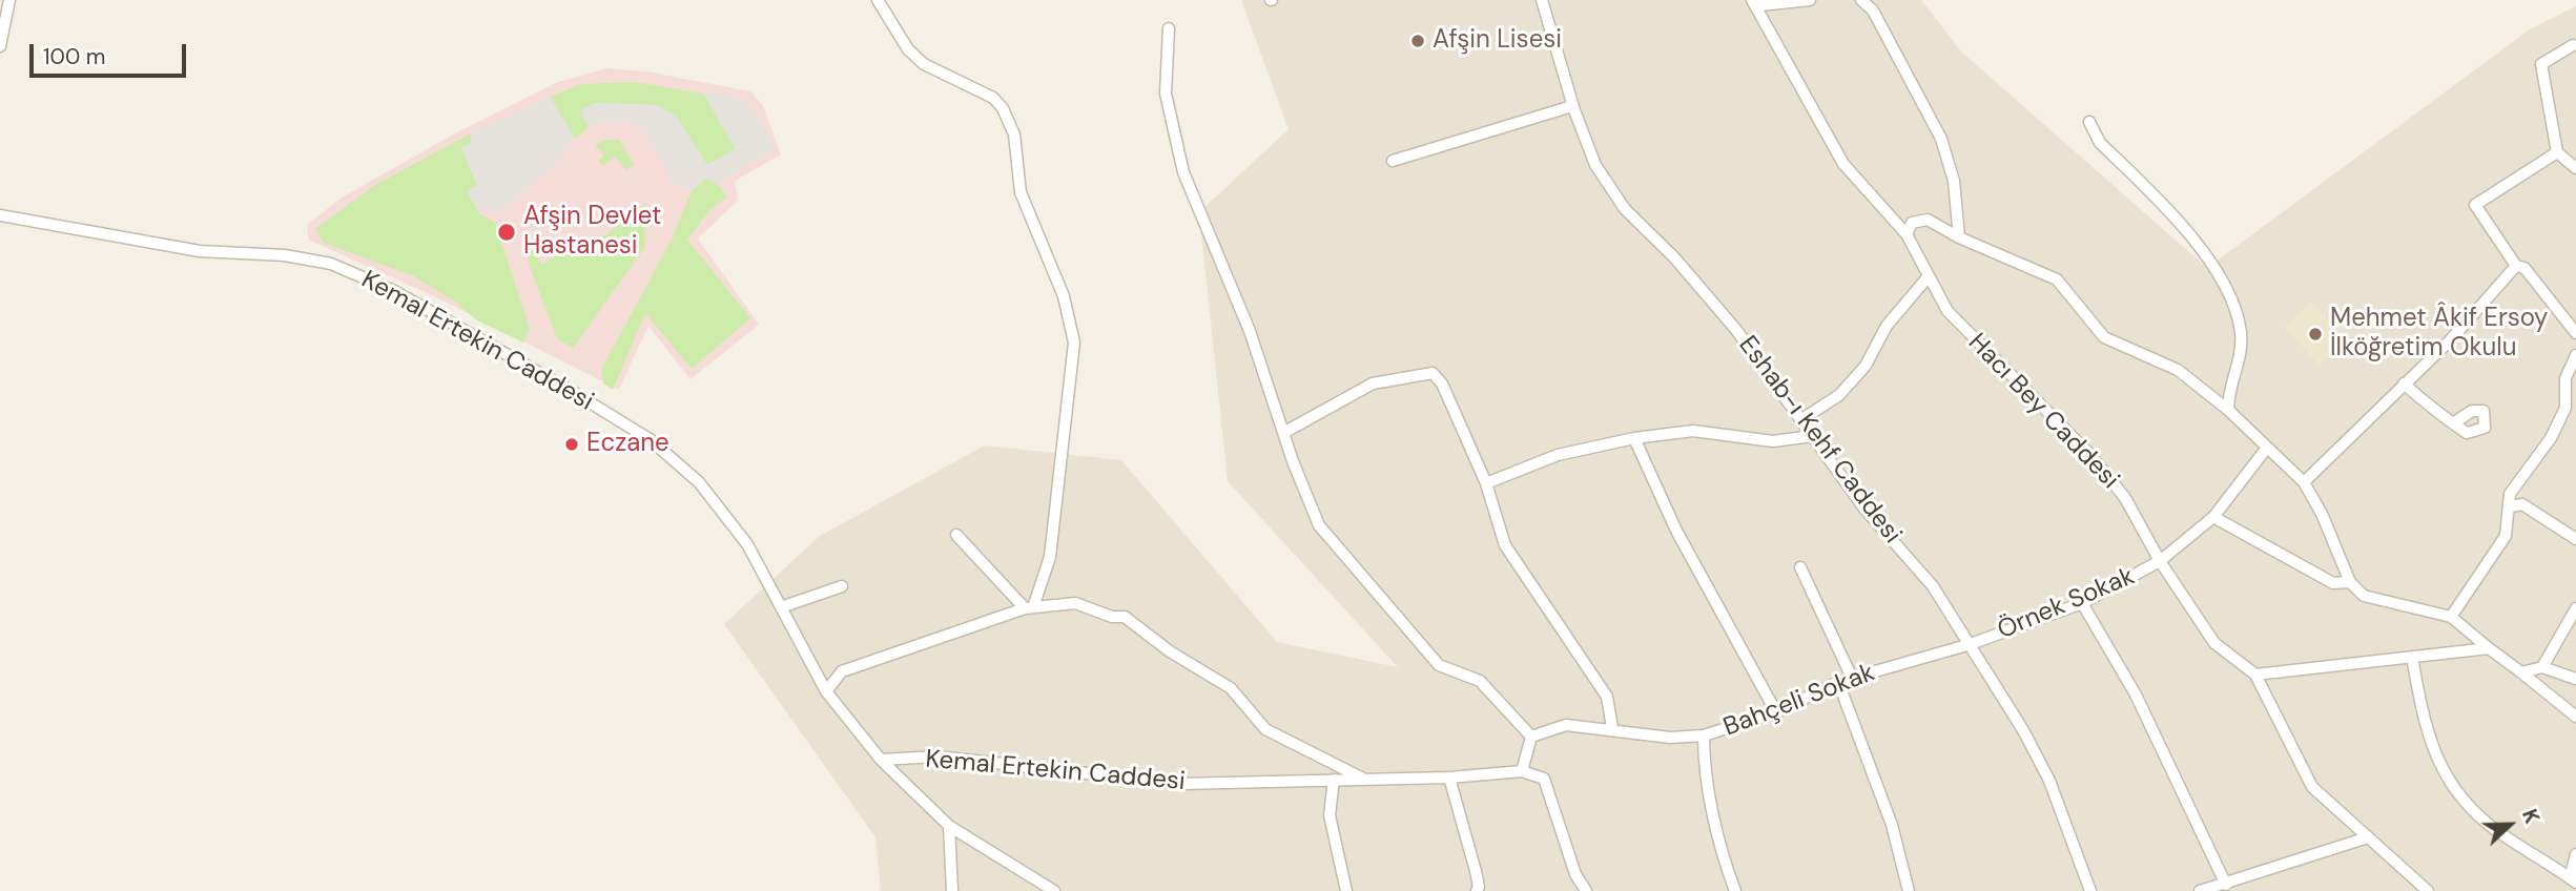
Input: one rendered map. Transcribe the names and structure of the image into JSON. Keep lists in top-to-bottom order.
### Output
{
  "streets": {
    "street": [
      "Kemal Ertekin Caddesi",
      "Hacı Bey Caddesi",
      "Eshab-ı Kehf Caddesi",
      "Örnek Sokak",
      "Bahçeli Sokak"
    ]
  },
  "crossings": [
    ["Hacı Bey Caddesi", "Örnek Sokak"],
    ["Eshab-ı Kehf Caddesi", "Örnek Sokak"],
    ["Eshab-ı Kehf Caddesi", "Bahçeli Sokak"],
    ["Örnek Sokak", "Bahçeli Sokak"]
  ],
  "places": [
    "Afşin Lisesi",
    "Afşin Devlet Hastanesi",
    "Mehmet Âkif Ersoy İlköğretim Okulu",
    "Eczane"
  ],
  "scale_bar": "100 m",
  "north": "right"
}
